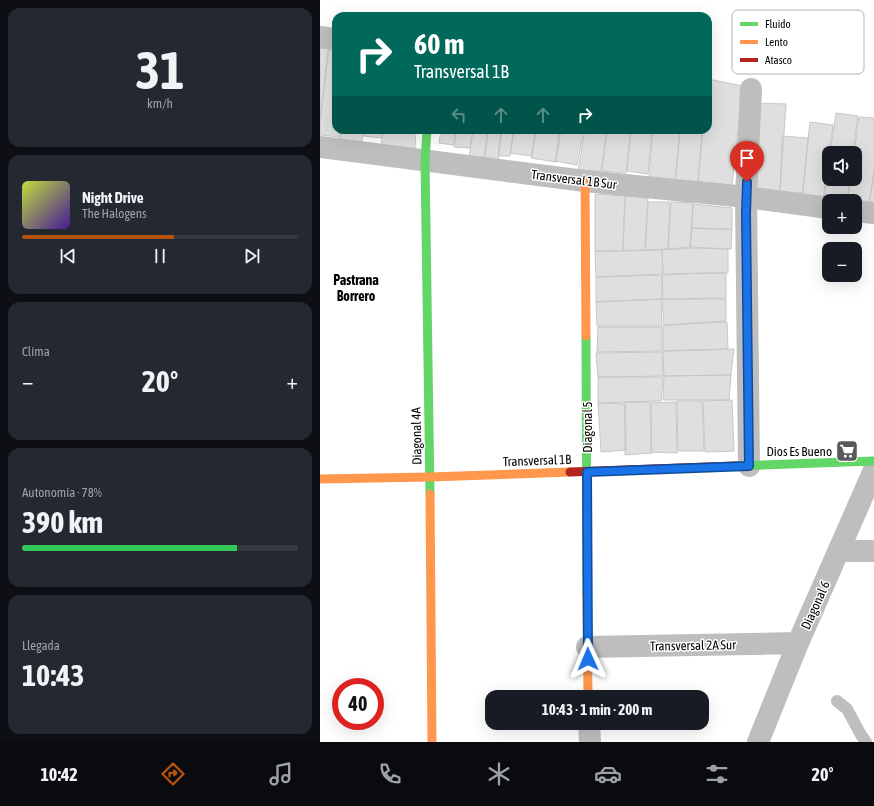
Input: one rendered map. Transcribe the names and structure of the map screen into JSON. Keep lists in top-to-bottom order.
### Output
{
  "streets": {
    "street": [
      "Transversal 1B Sur",
      "Diagonal 5",
      "Diagonal 4A",
      "Transversal 1B",
      "Diagonal 6",
      "Transversal 2A Sur"
    ]
  },
  "crossings": [
    ["Transversal 1B Sur", "Diagonal 5"],
    ["Transversal 1B Sur", "Diagonal 4A"],
    ["Diagonal 5", "Transversal 1B"],
    ["Diagonal 5", "Transversal 2A Sur"],
    ["Diagonal 4A", "Transversal 1B"],
    ["Diagonal 6", "Transversal 2A Sur"]
  ],
  "districts": ["Pastrana Borrero"],
  "places": {
    "supermarket": ["Dios Es Bueno"]
  },
  "legend": ["Fluido", "Lento", "Atasco"],
  "page": {
    "tile": [
      ["31", "km/h"],
      "Clima",
      ["Autonomía · 78%", "390 km"],
      ["Llegada", "10:43"]
    ],
    "turn": ["60 m", "Transversal 1B"],
    "map_buttons": ["+", "−"],
    "song": ["Night Drive", "The Halogens"],
    "heat": ["−", "20°", "+"],
    "limit": "40",
    "trip": "10:43 · 1 min · 200 m",
    "tabs": ["10:42", "20°"]
  }
}
